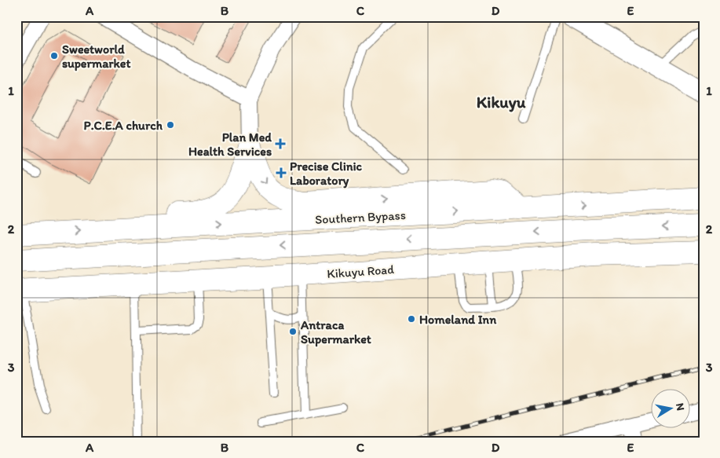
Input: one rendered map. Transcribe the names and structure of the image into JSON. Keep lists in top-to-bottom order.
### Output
{
  "streets": {
    "main road": ["Southern Bypass", "Kikuyu Road"]
  },
  "districts": ["Kikuyu"],
  "places": {
    "other": [
      "Sweetworld supermarket",
      "P.C.E.A church",
      "Homeland Inn",
      "Antraca Supermarket"
    ],
    "health": ["Plan Med Health Services", "Precise Clinic Laboratory"]
  },
  "north": "right",
  "grid": {
    "columns": [
      "A",
      "B",
      "C",
      "D",
      "E"
    ],
    "rows": ["1", "2", "3"]
  }
}
